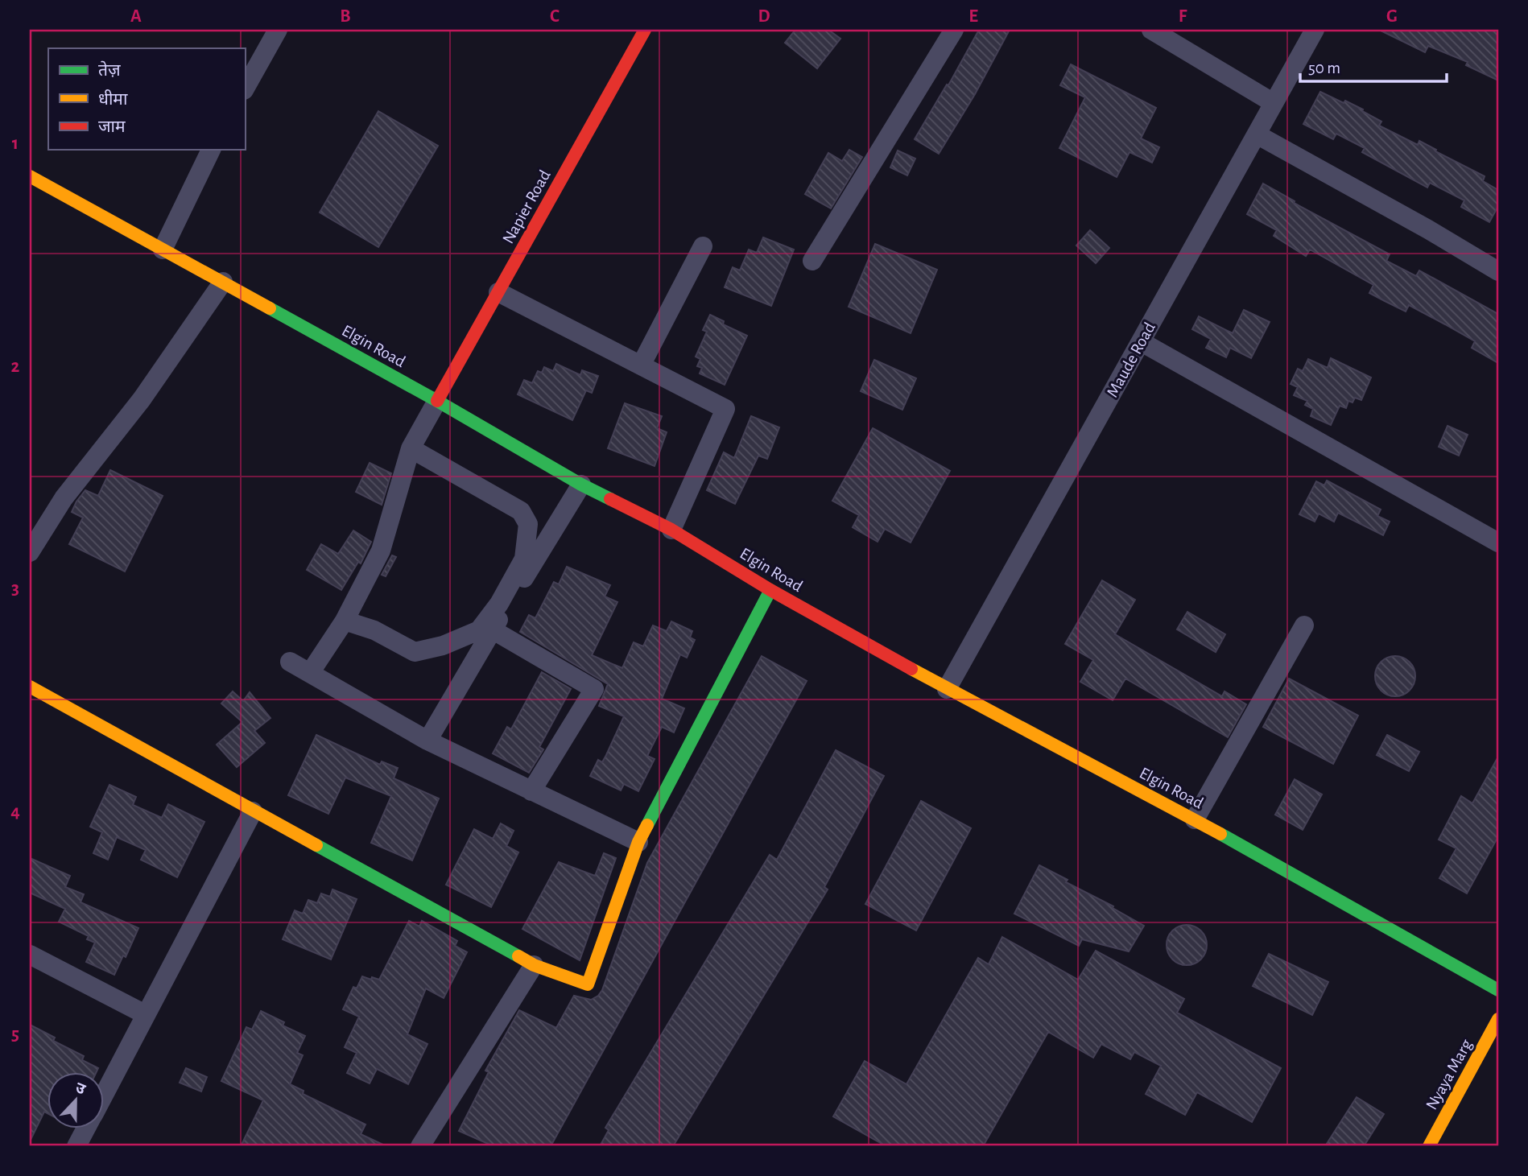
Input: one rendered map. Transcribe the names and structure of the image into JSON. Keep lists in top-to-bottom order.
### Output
{
  "streets": {
    "street": [
      "Napier Road",
      "Elgin Road",
      "Maude Road",
      "Nyaya Marg"
    ]
  },
  "crossings": [
    ["Napier Road", "Elgin Road"],
    ["Elgin Road", "Maude Road"]
  ],
  "legend": ["तेज़", "धीमा", "जाम"],
  "scale_bar": "50 m",
  "north": "top",
  "grid": {
    "columns": [
      "A",
      "B",
      "C",
      "D",
      "E",
      "F",
      "G"
    ],
    "rows": [
      "1",
      "2",
      "3",
      "4",
      "5"
    ]
  }
}
